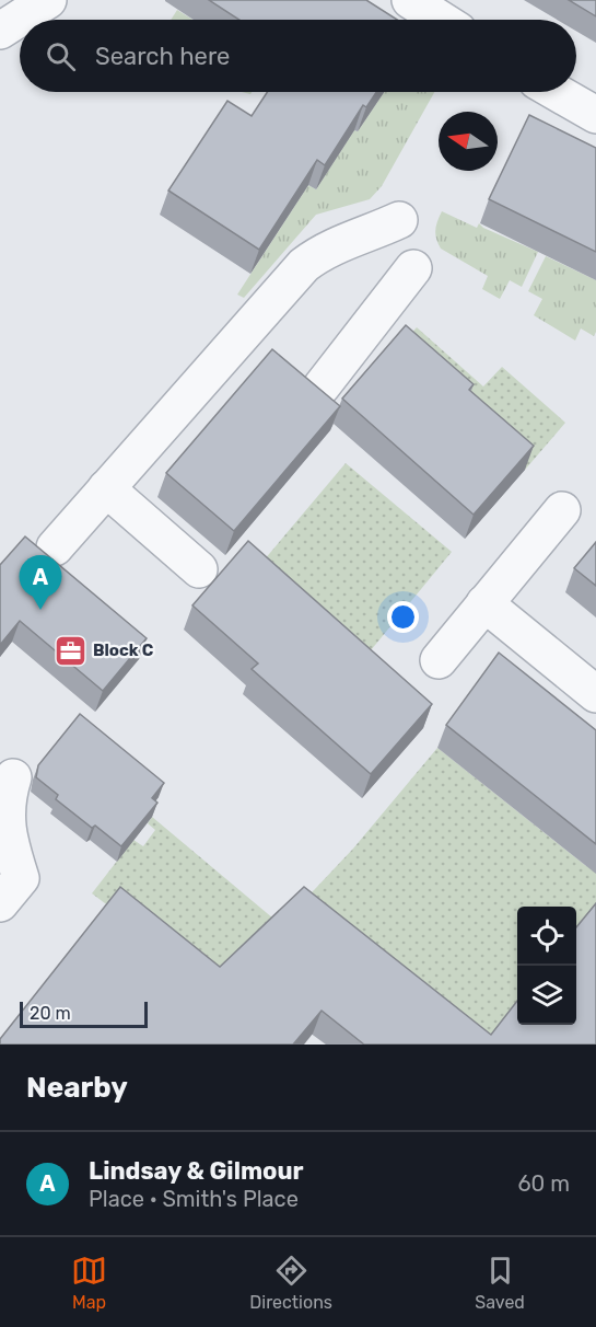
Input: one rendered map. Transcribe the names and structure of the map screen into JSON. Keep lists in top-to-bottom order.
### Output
{
  "places": {
    "office": ["Block C"]
  },
  "scale_bar": "20 m",
  "north": "left",
  "page": {
    "search": "Search here",
    "pins": "A",
    "scale": "20 m",
    "heading": "Nearby",
    "list": [
      {
        "mark": "A",
        "name": "Lindsay & Gilmour",
        "note": "Place · Smith's Place",
        "value": "60 m"
      }
    ],
    "nav": ["Map", "Directions", "Saved"]
  }
}
